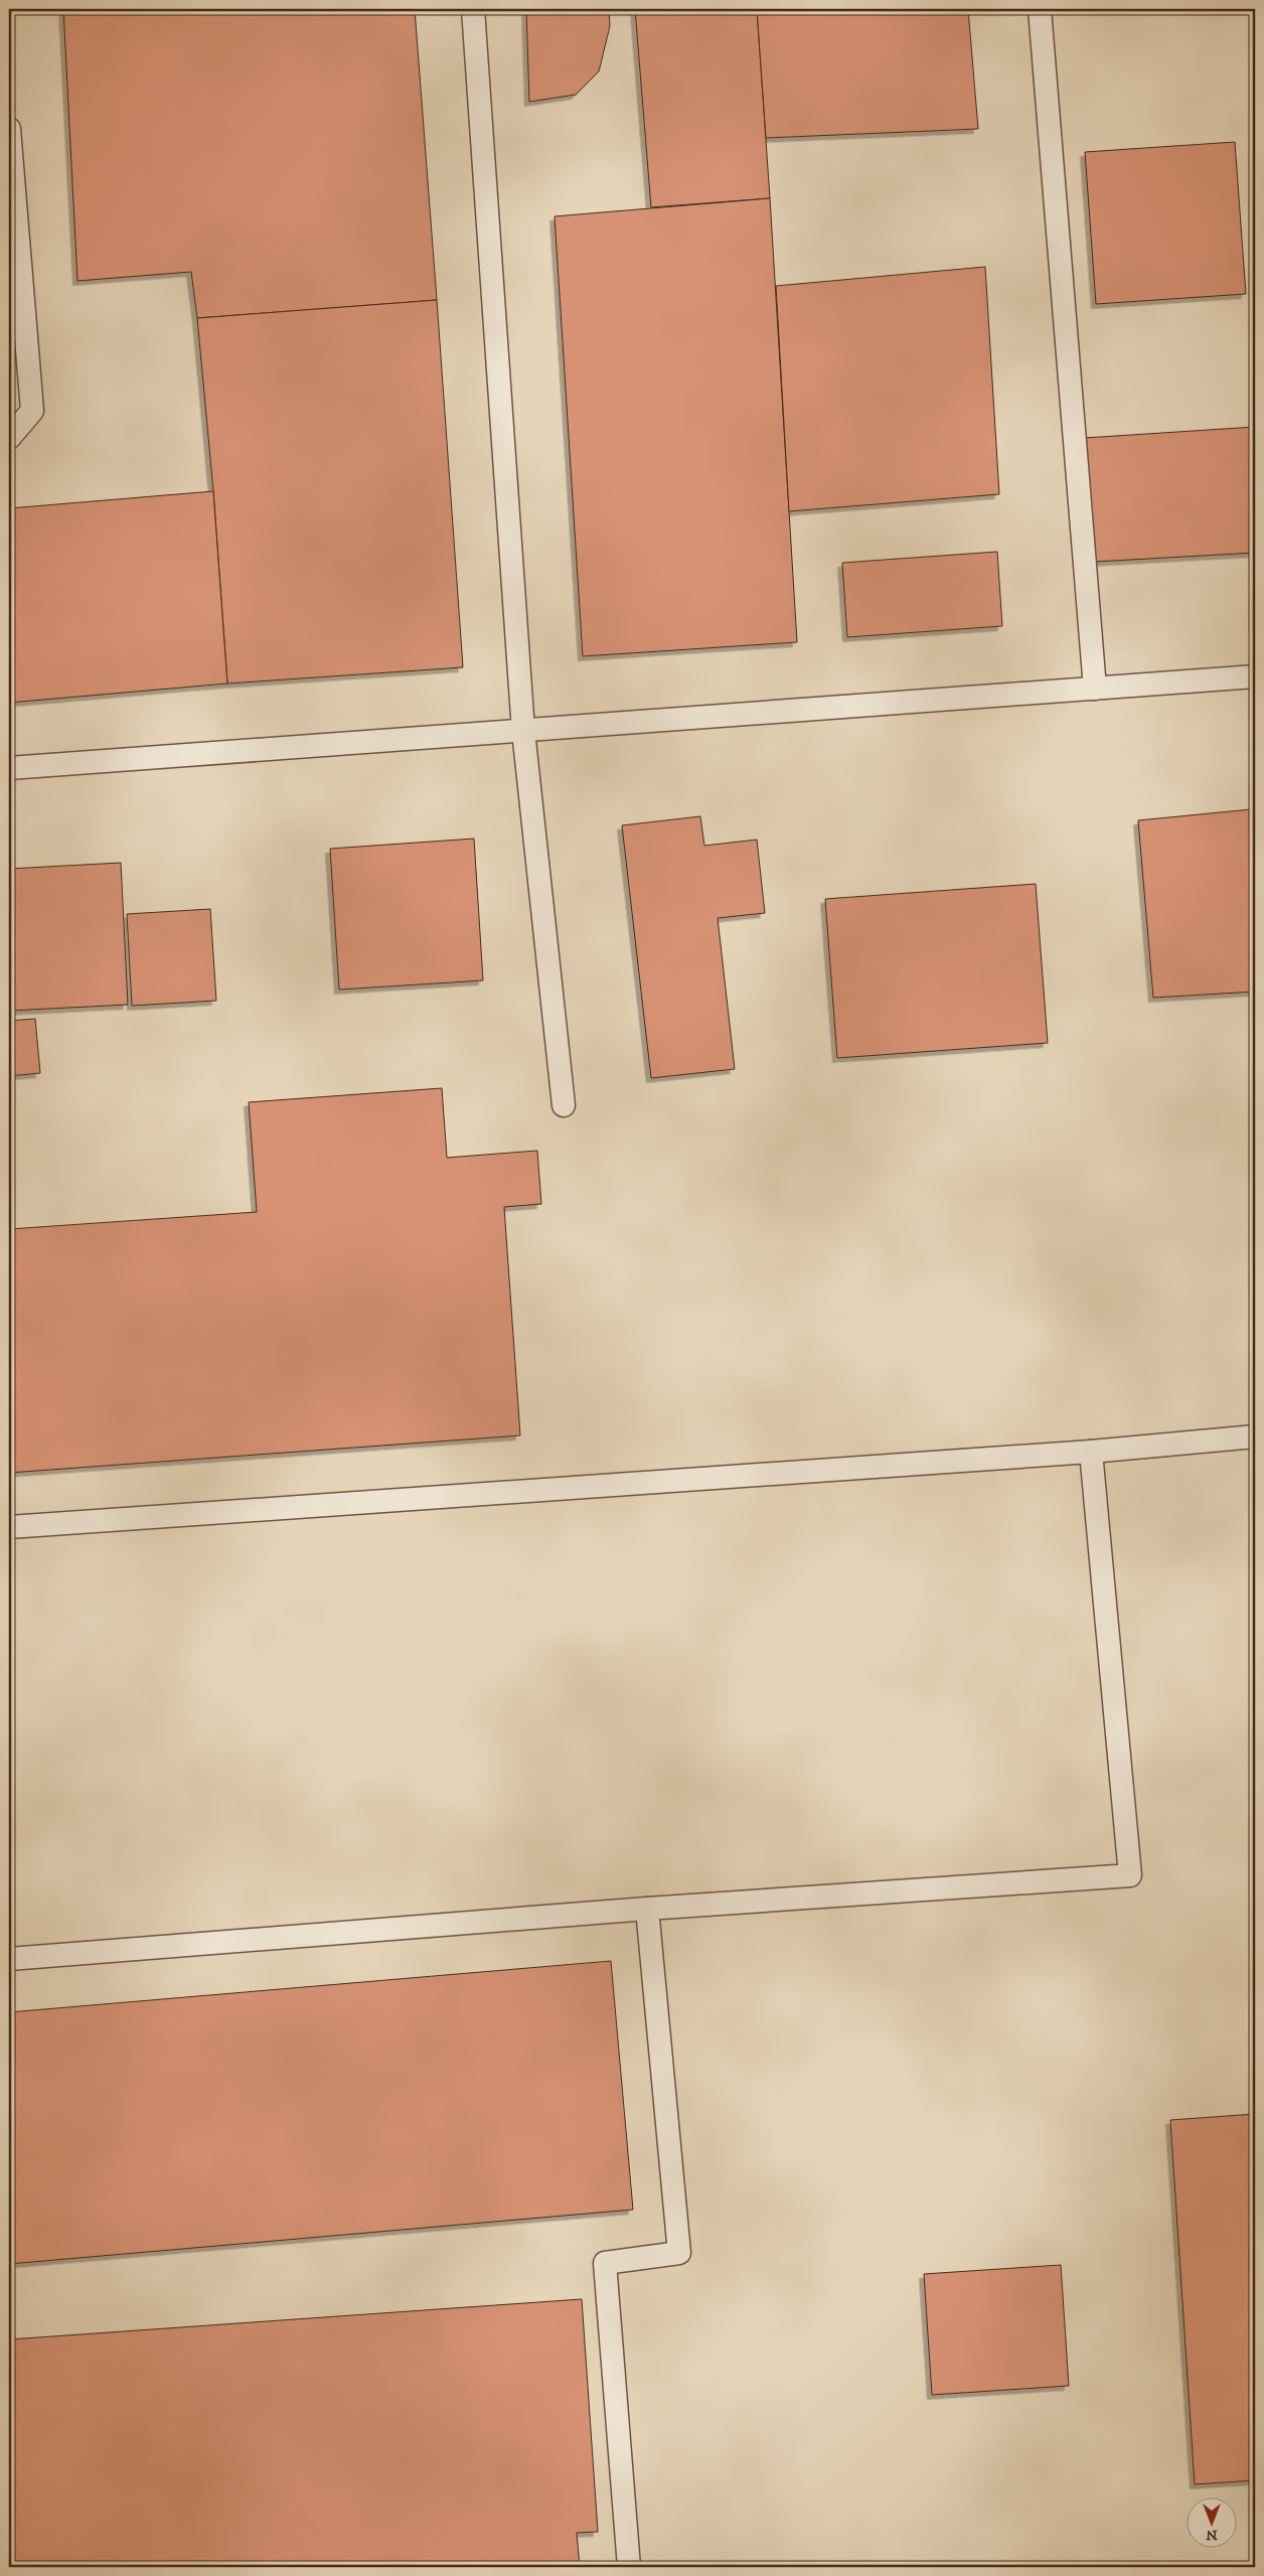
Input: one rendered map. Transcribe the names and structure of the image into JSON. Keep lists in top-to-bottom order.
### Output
{
  "north": "bottom"
}
